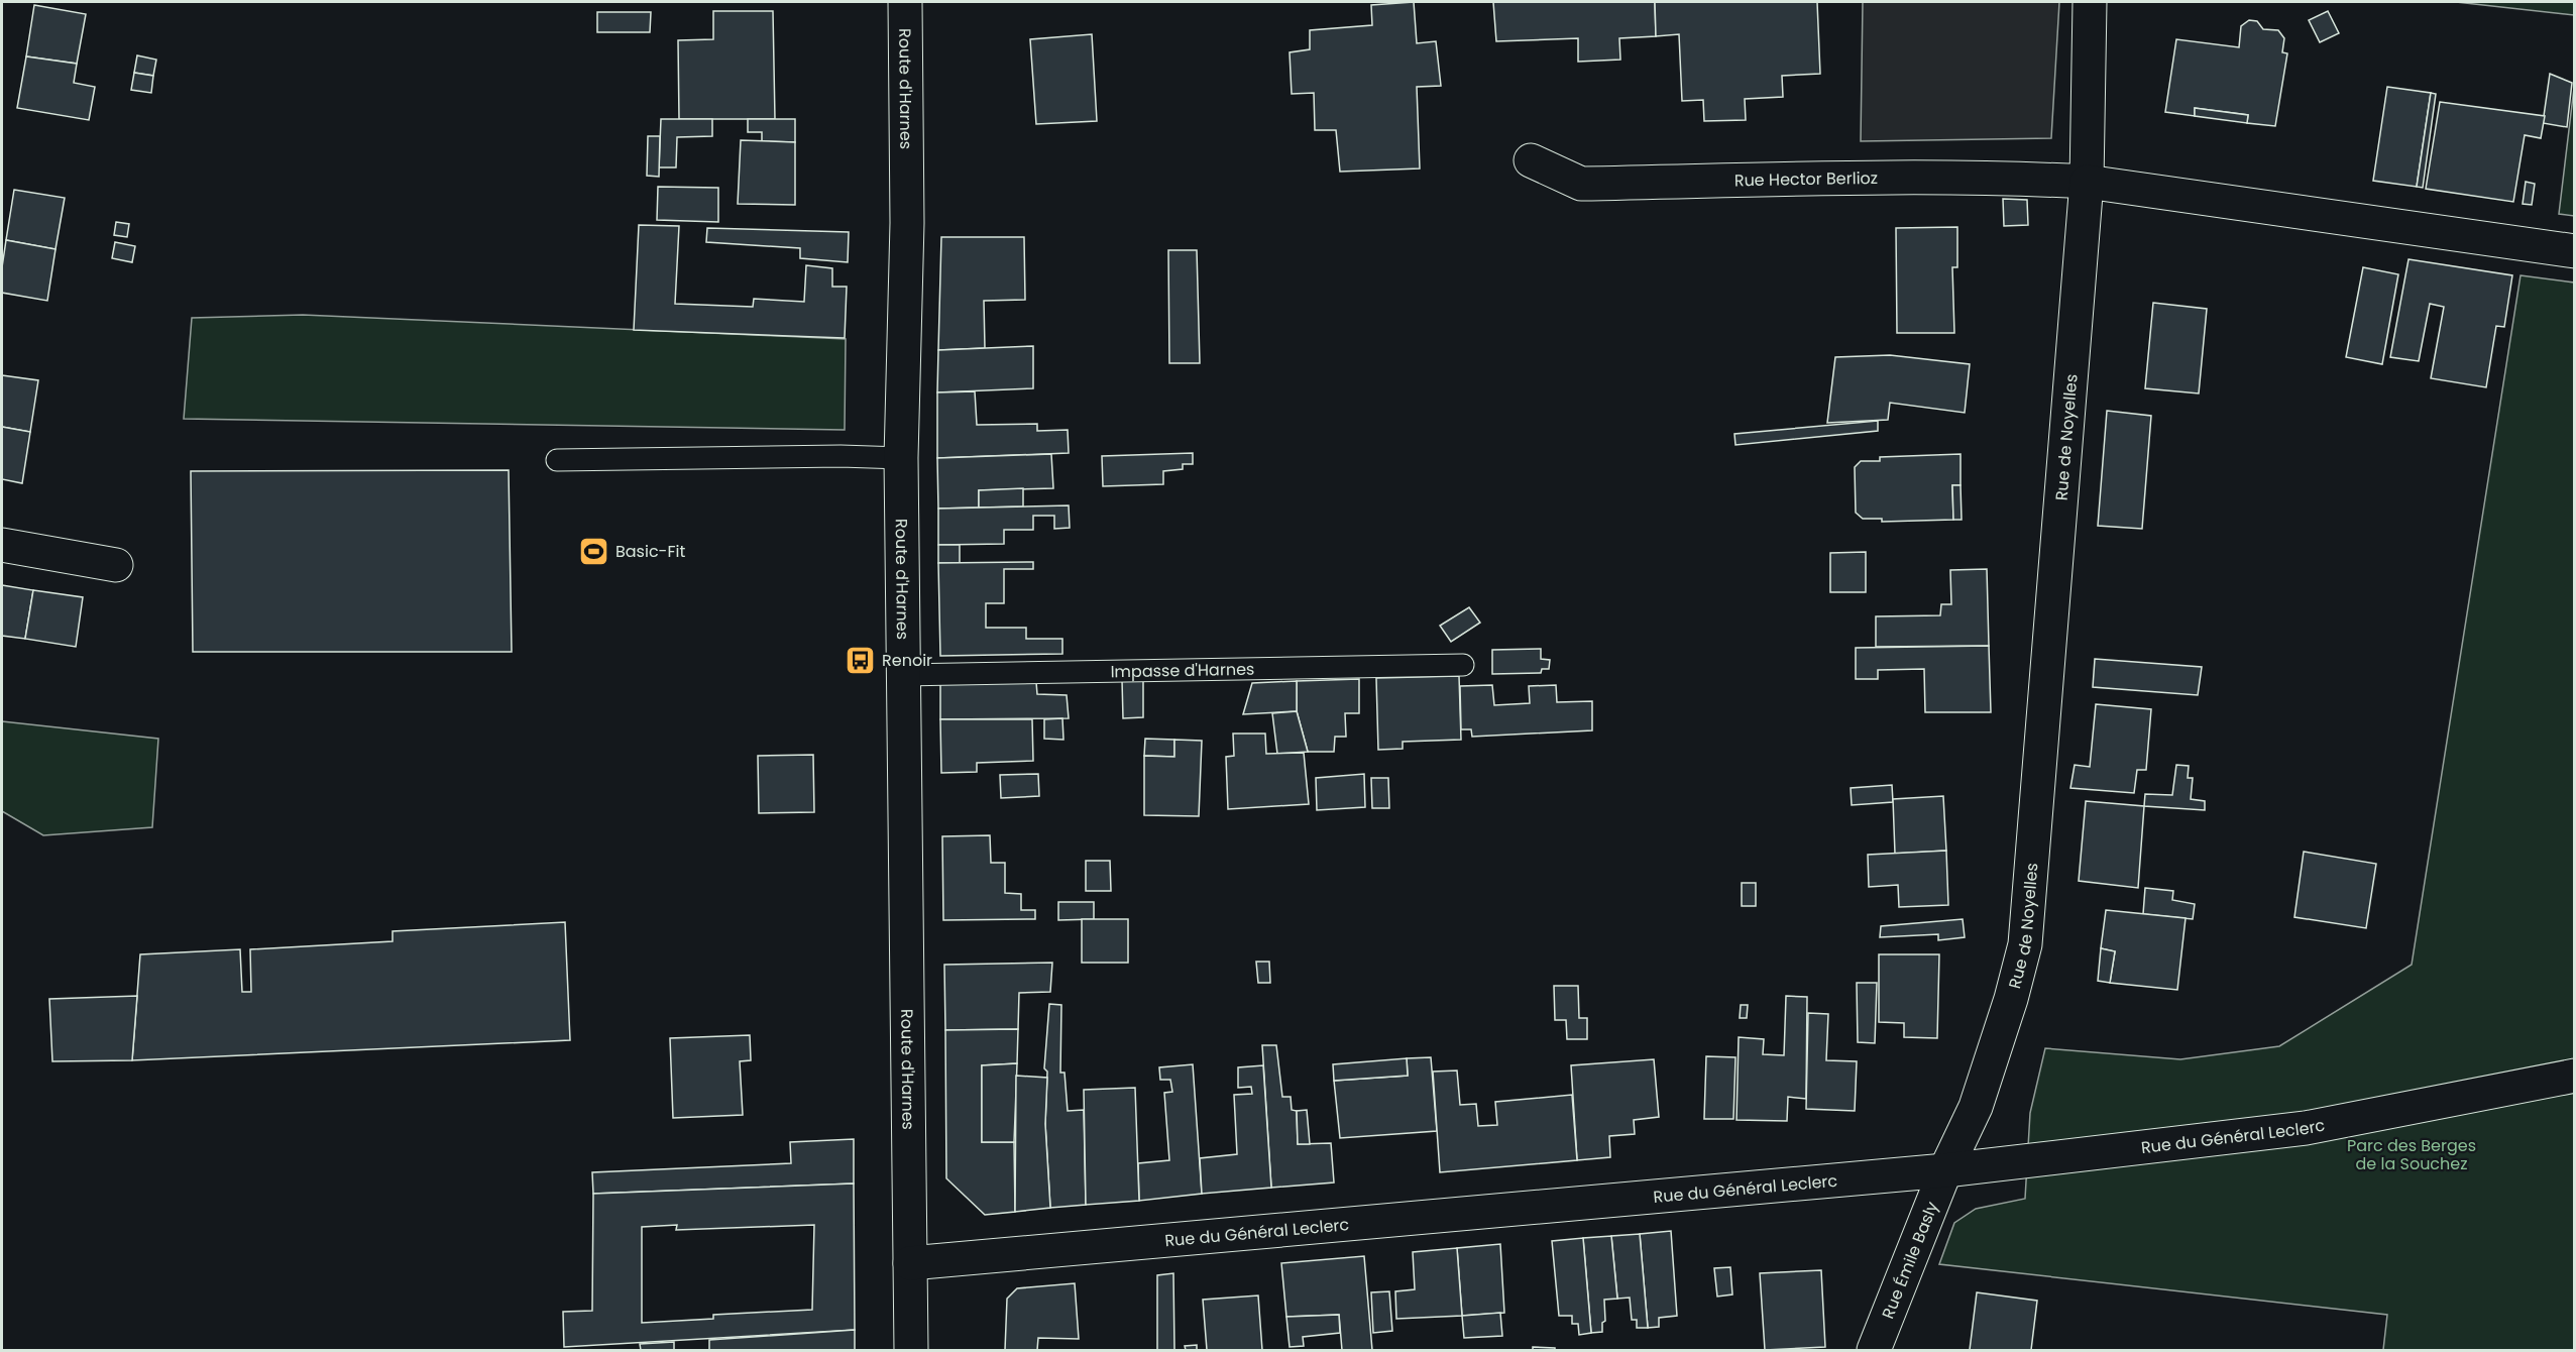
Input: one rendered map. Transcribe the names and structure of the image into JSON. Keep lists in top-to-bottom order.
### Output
{
  "streets": {
    "street": [
      "Route d'Harnes",
      "Rue Hector Berlioz",
      "Rue de Noyelles",
      "Rue du Général Leclerc",
      "Rue Émile Basly"
    ],
    "lane": ["Impasse d'Harnes"]
  },
  "crossings": [
    ["Route d'Harnes", "Impasse d'Harnes"],
    ["Route d'Harnes", "Rue du Général Leclerc"],
    ["Rue Hector Berlioz", "Rue de Noyelles"],
    ["Rue de Noyelles", "Rue du Général Leclerc"],
    ["Rue de Noyelles", "Rue Émile Basly"],
    ["Rue du Général Leclerc", "Rue Émile Basly"]
  ],
  "parks": ["Parc des Berges de la Souchez"],
  "places": {
    "sports": ["Basic-Fit"],
    "bus stop": ["Renoir"]
  }
}
